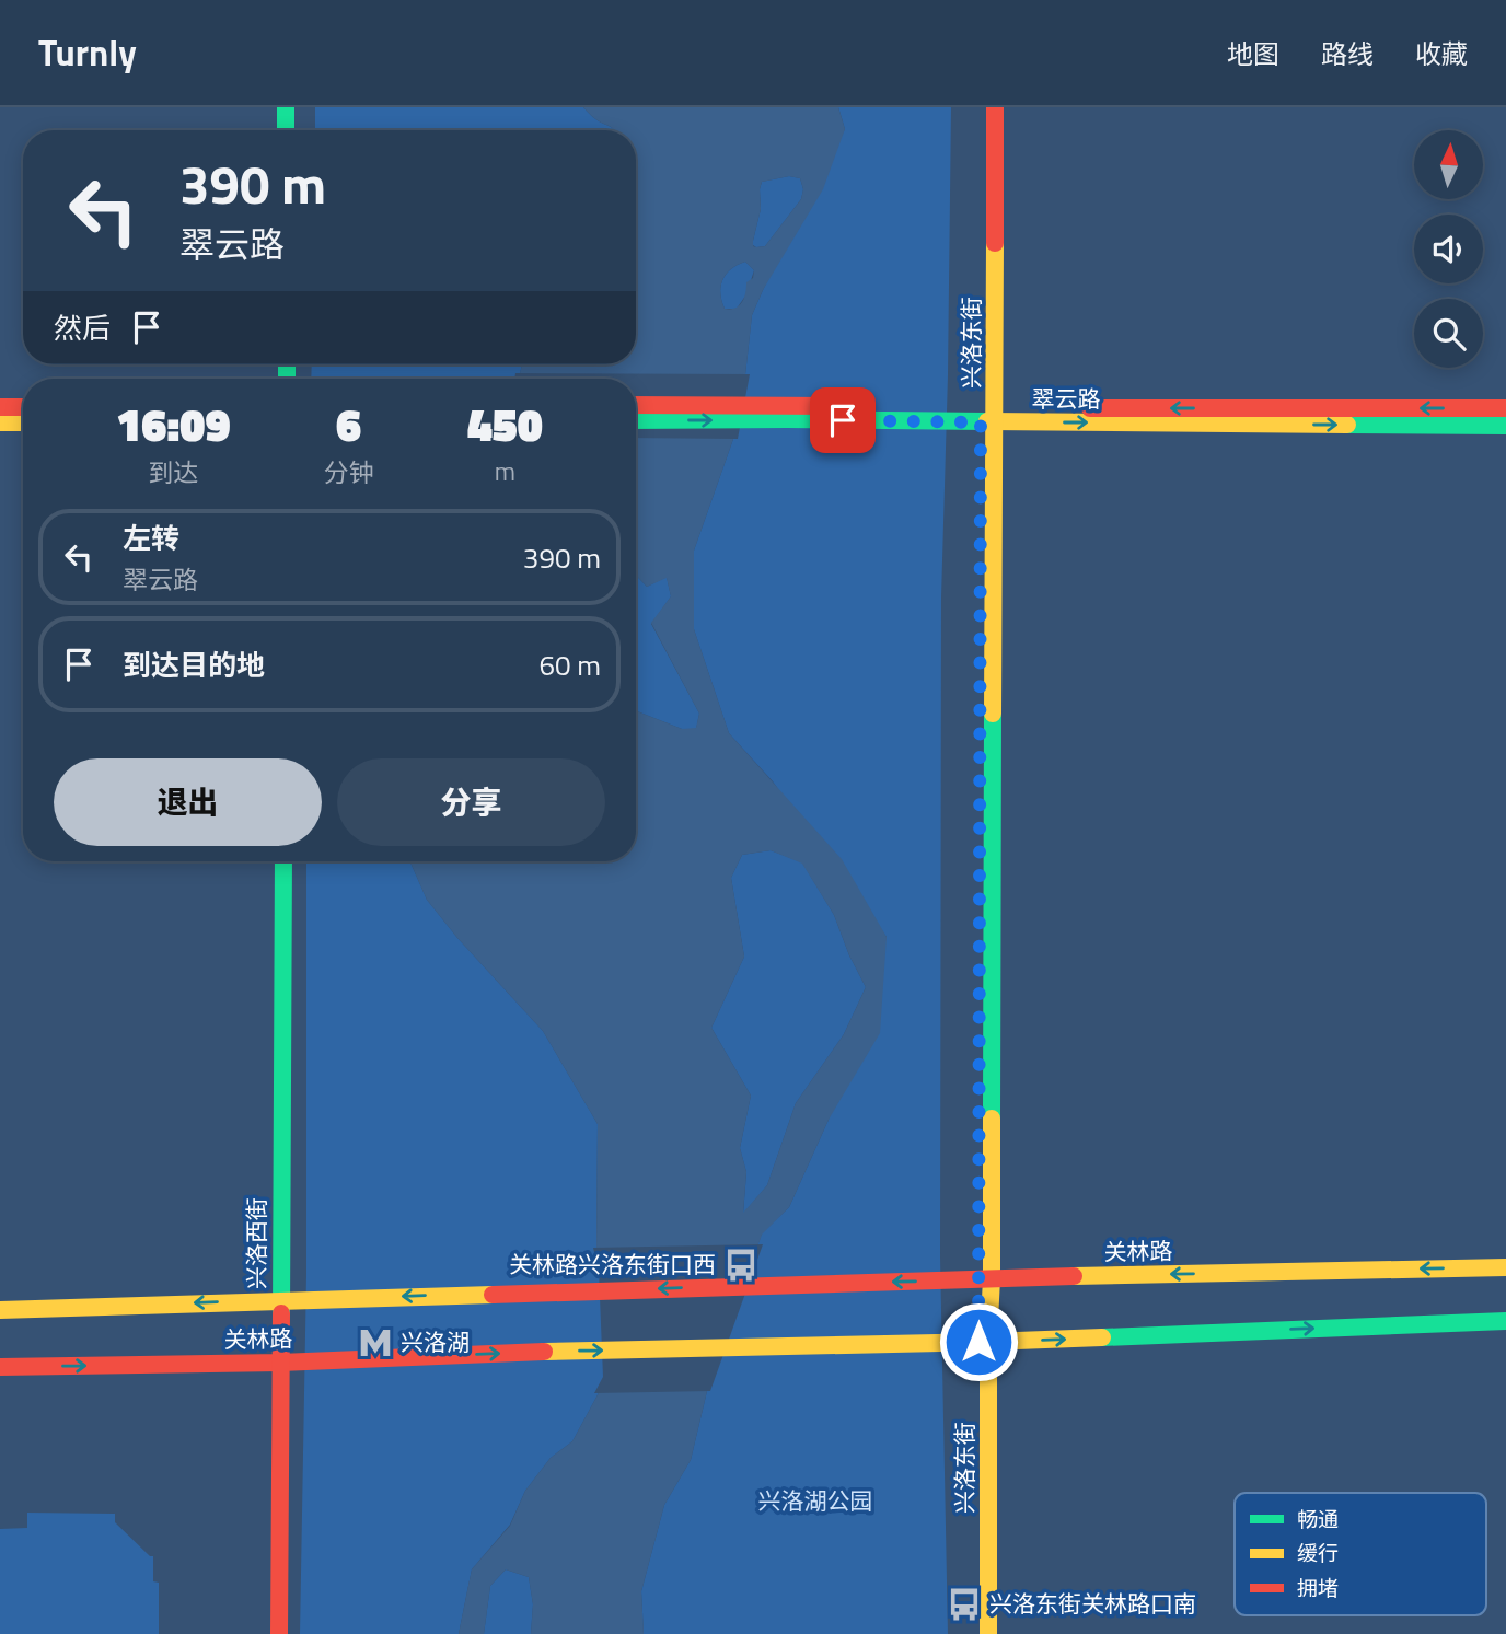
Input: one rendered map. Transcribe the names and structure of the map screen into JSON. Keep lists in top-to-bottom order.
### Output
{
  "streets": {
    "street": [
      "兴洛东街",
      "翠云路",
      "兴洛西街",
      "关林路"
    ]
  },
  "crossings": [
    ["兴洛东街", "翠云路"],
    ["兴洛东街", "关林路"],
    ["兴洛西街", "关林路"]
  ],
  "parks": ["兴洛湖公园"],
  "places": {
    "bus stop": ["关林路兴洛东街口西", "兴洛东街关林路口南"],
    "metro station": ["兴洛湖"]
  },
  "legend": ["畅通", "缓行", "拥堵"],
  "north": "top",
  "page": {
    "header": "Turnly",
    "nav": ["地图", "路线", "收藏"],
    "turn": ["390 m", "翠云路"],
    "then": "然后",
    "eta": [
      "16:09",
      "到达",
      "6",
      "分钟",
      "450",
      "m"
    ],
    "list": [
      {
        "name": "左转",
        "note": "翠云路",
        "value": "390 m"
      },
      {
        "name": "到达目的地",
        "value": "60 m"
      }
    ],
    "buttons": ["退出", "分享"]
  }
}
